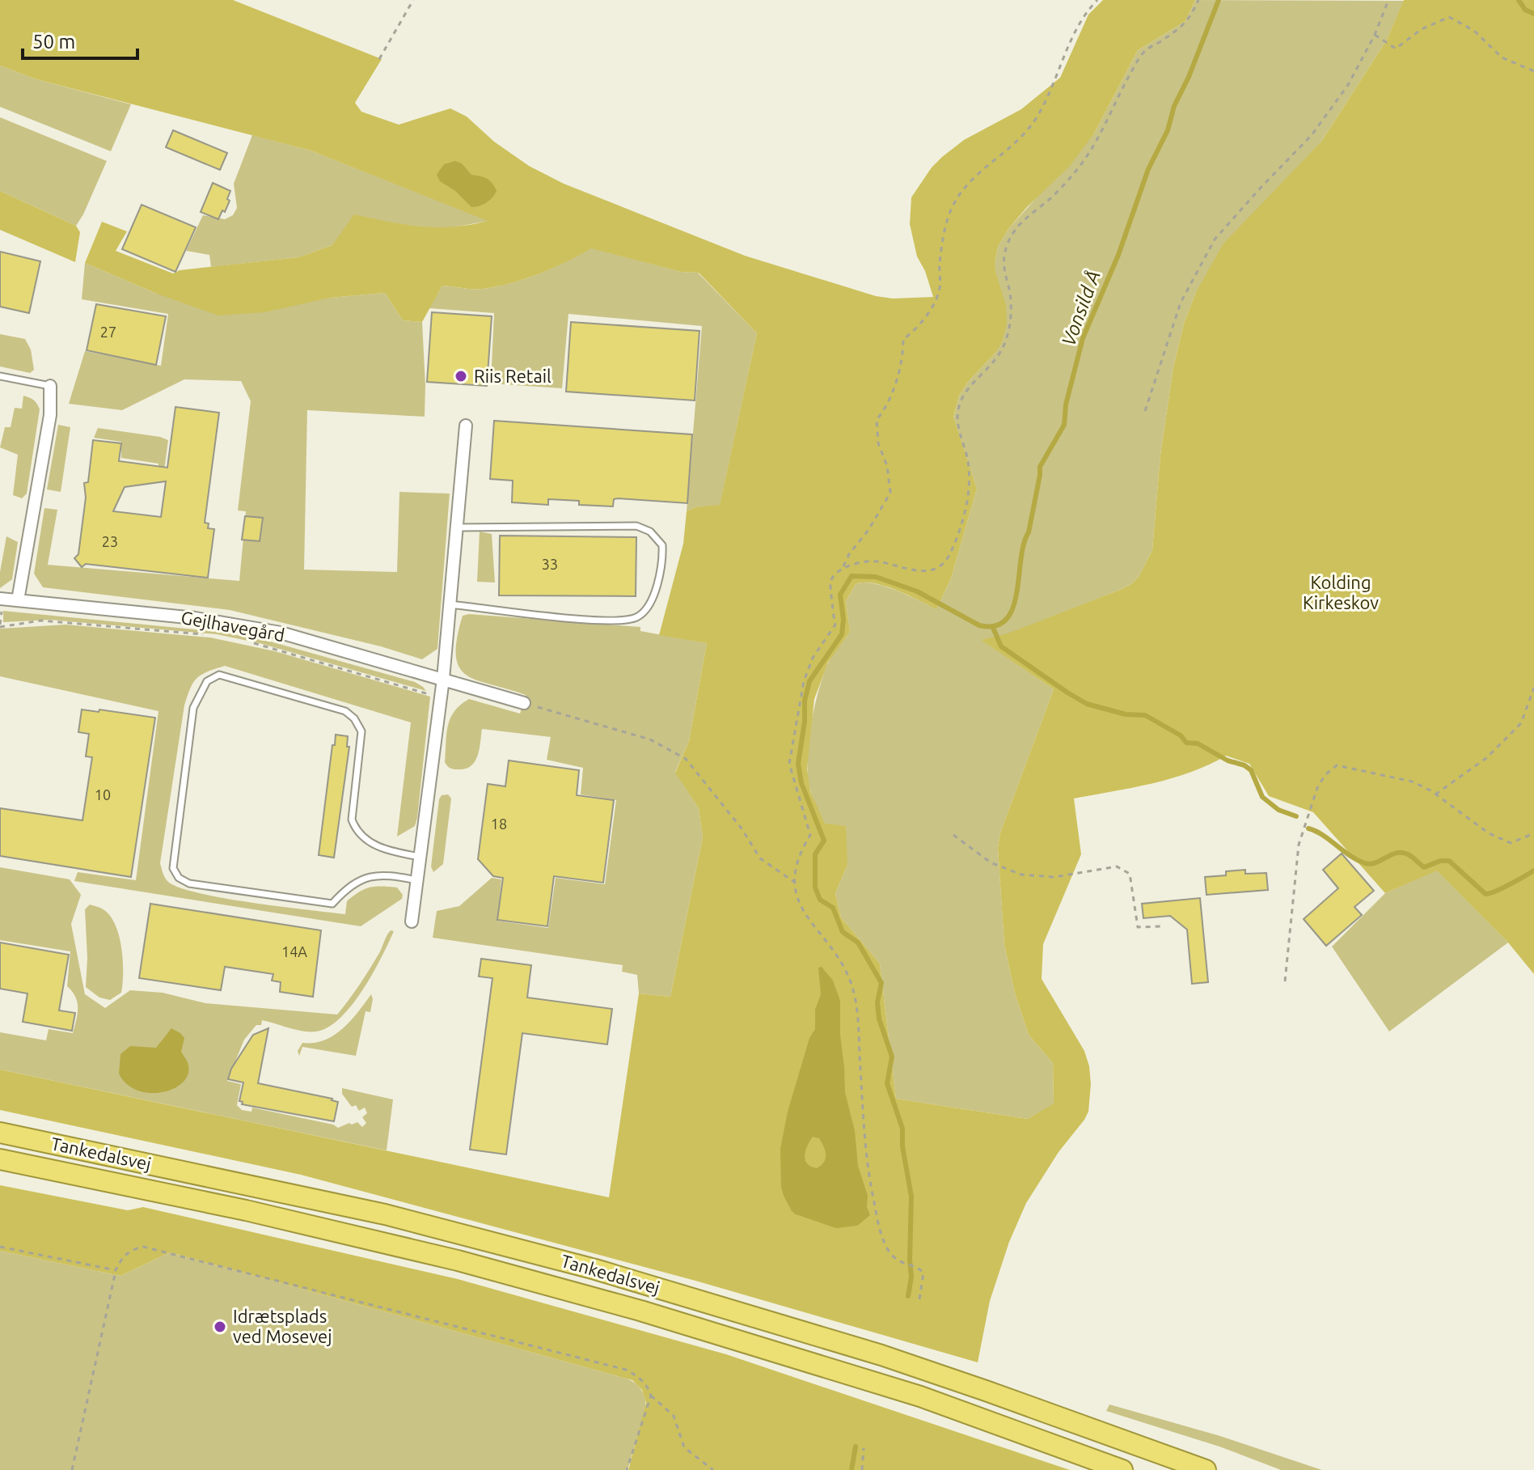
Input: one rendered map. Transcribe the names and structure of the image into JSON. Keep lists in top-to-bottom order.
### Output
{
  "streets": {
    "highway": ["Tankedalsvej"],
    "street": ["Gejlhavegård"]
  },
  "water": ["Vonsild Å"],
  "parks": ["Kolding Kirkeskov"],
  "places": ["Riis Retail", "Idrætsplads ved Mosevej"],
  "house_numbers": [
    "27",
    "23",
    "33",
    "10",
    "18",
    "14A"
  ],
  "scale_bar": "50 m"
}
